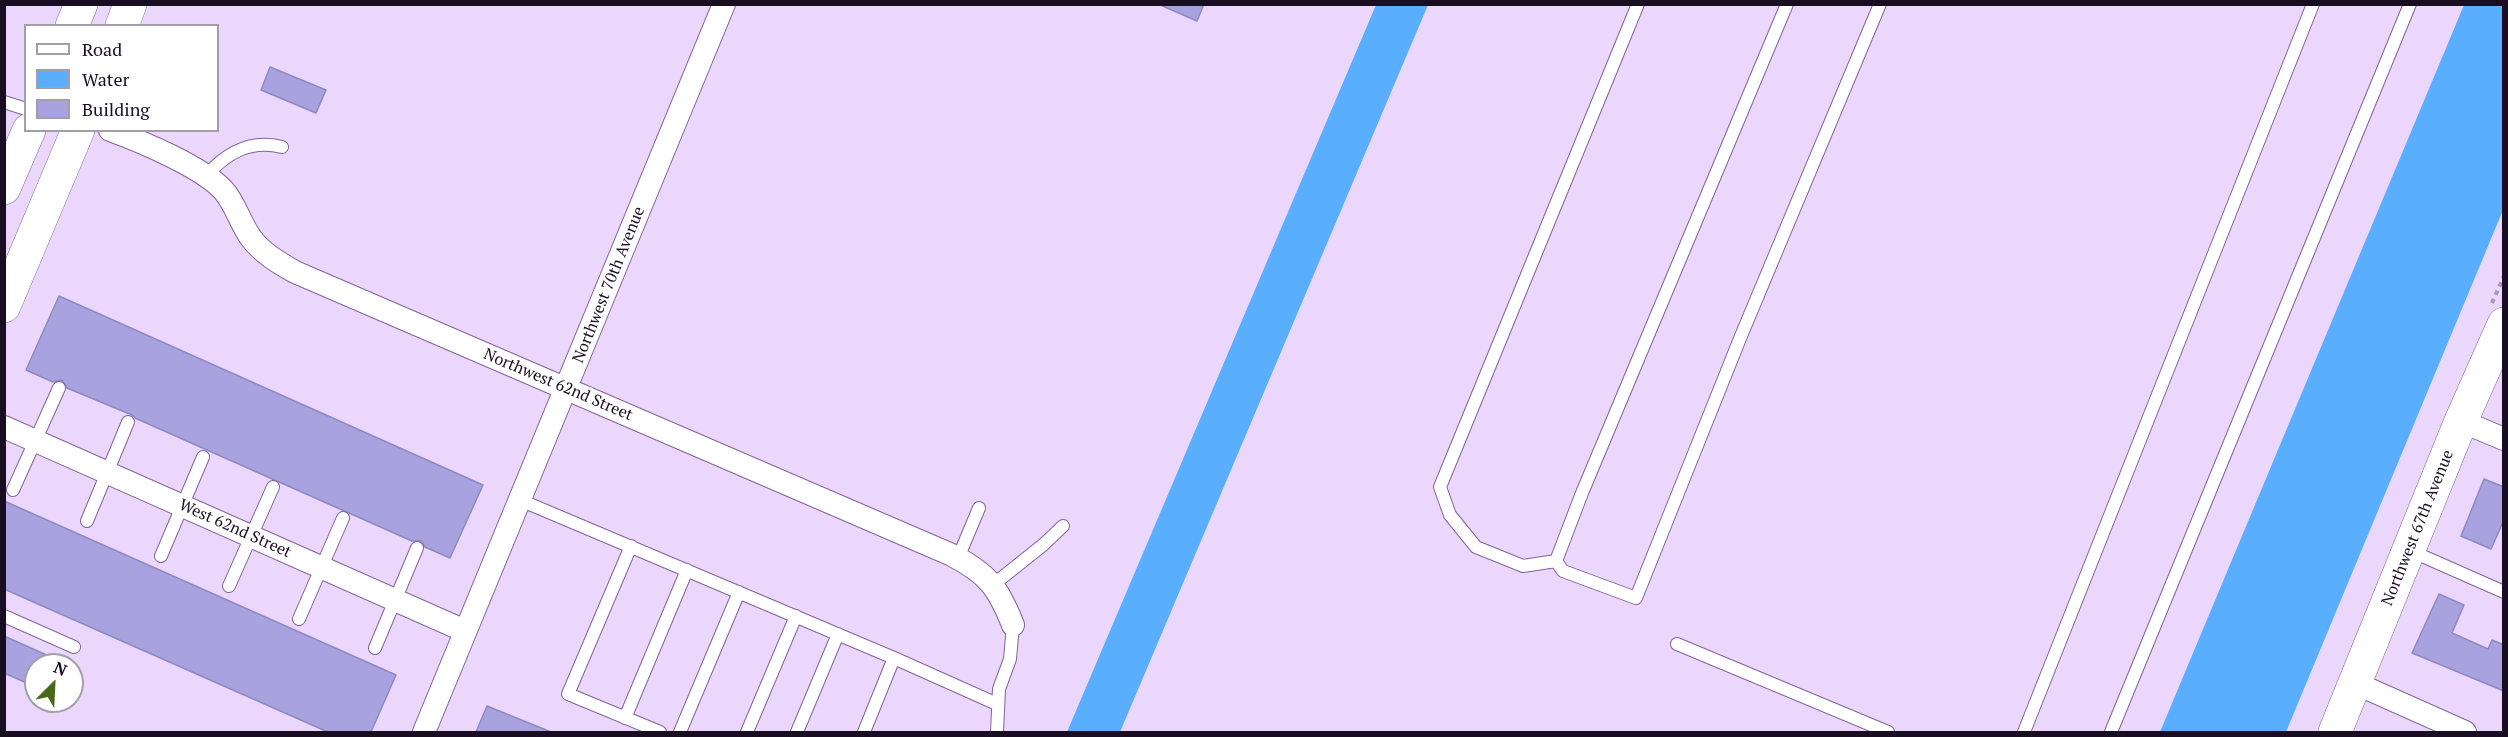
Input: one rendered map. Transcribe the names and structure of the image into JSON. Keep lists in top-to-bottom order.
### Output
{
  "streets": {
    "street": [
      "Northwest 70th Avenue",
      "Northwest 62nd Street",
      "Northwest 67th Avenue",
      "West 62nd Street"
    ]
  },
  "crossings": [
    ["Northwest 70th Avenue", "Northwest 62nd Street"],
    ["Northwest 70th Avenue", "West 62nd Street"]
  ],
  "legend": ["Road", "Water", "Building"],
  "north": "top right"
}
